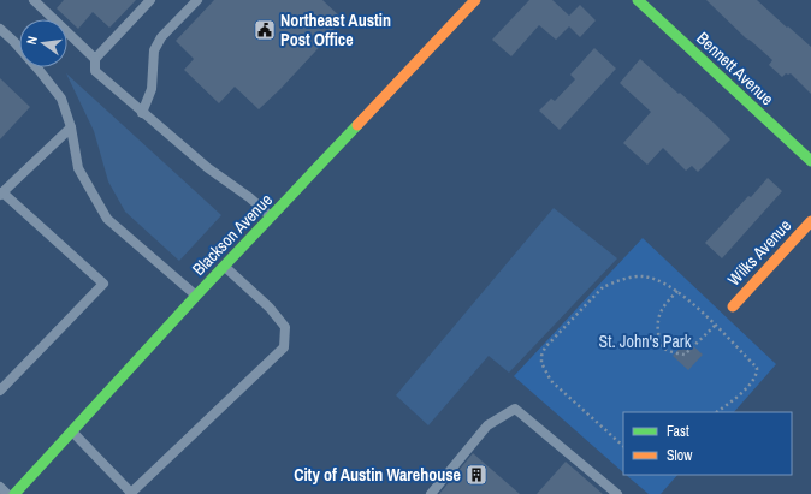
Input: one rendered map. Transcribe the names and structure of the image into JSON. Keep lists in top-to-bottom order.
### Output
{
  "streets": {
    "street": ["Bennett Avenue", "Blackson Avenue", "Wilks Avenue"]
  },
  "parks": ["St. John's Park"],
  "places": {
    "public building": ["Northeast Austin Post Office"],
    "building": ["City of Austin Warehouse"]
  },
  "legend": ["Fast", "Slow"],
  "north": "left"
}
